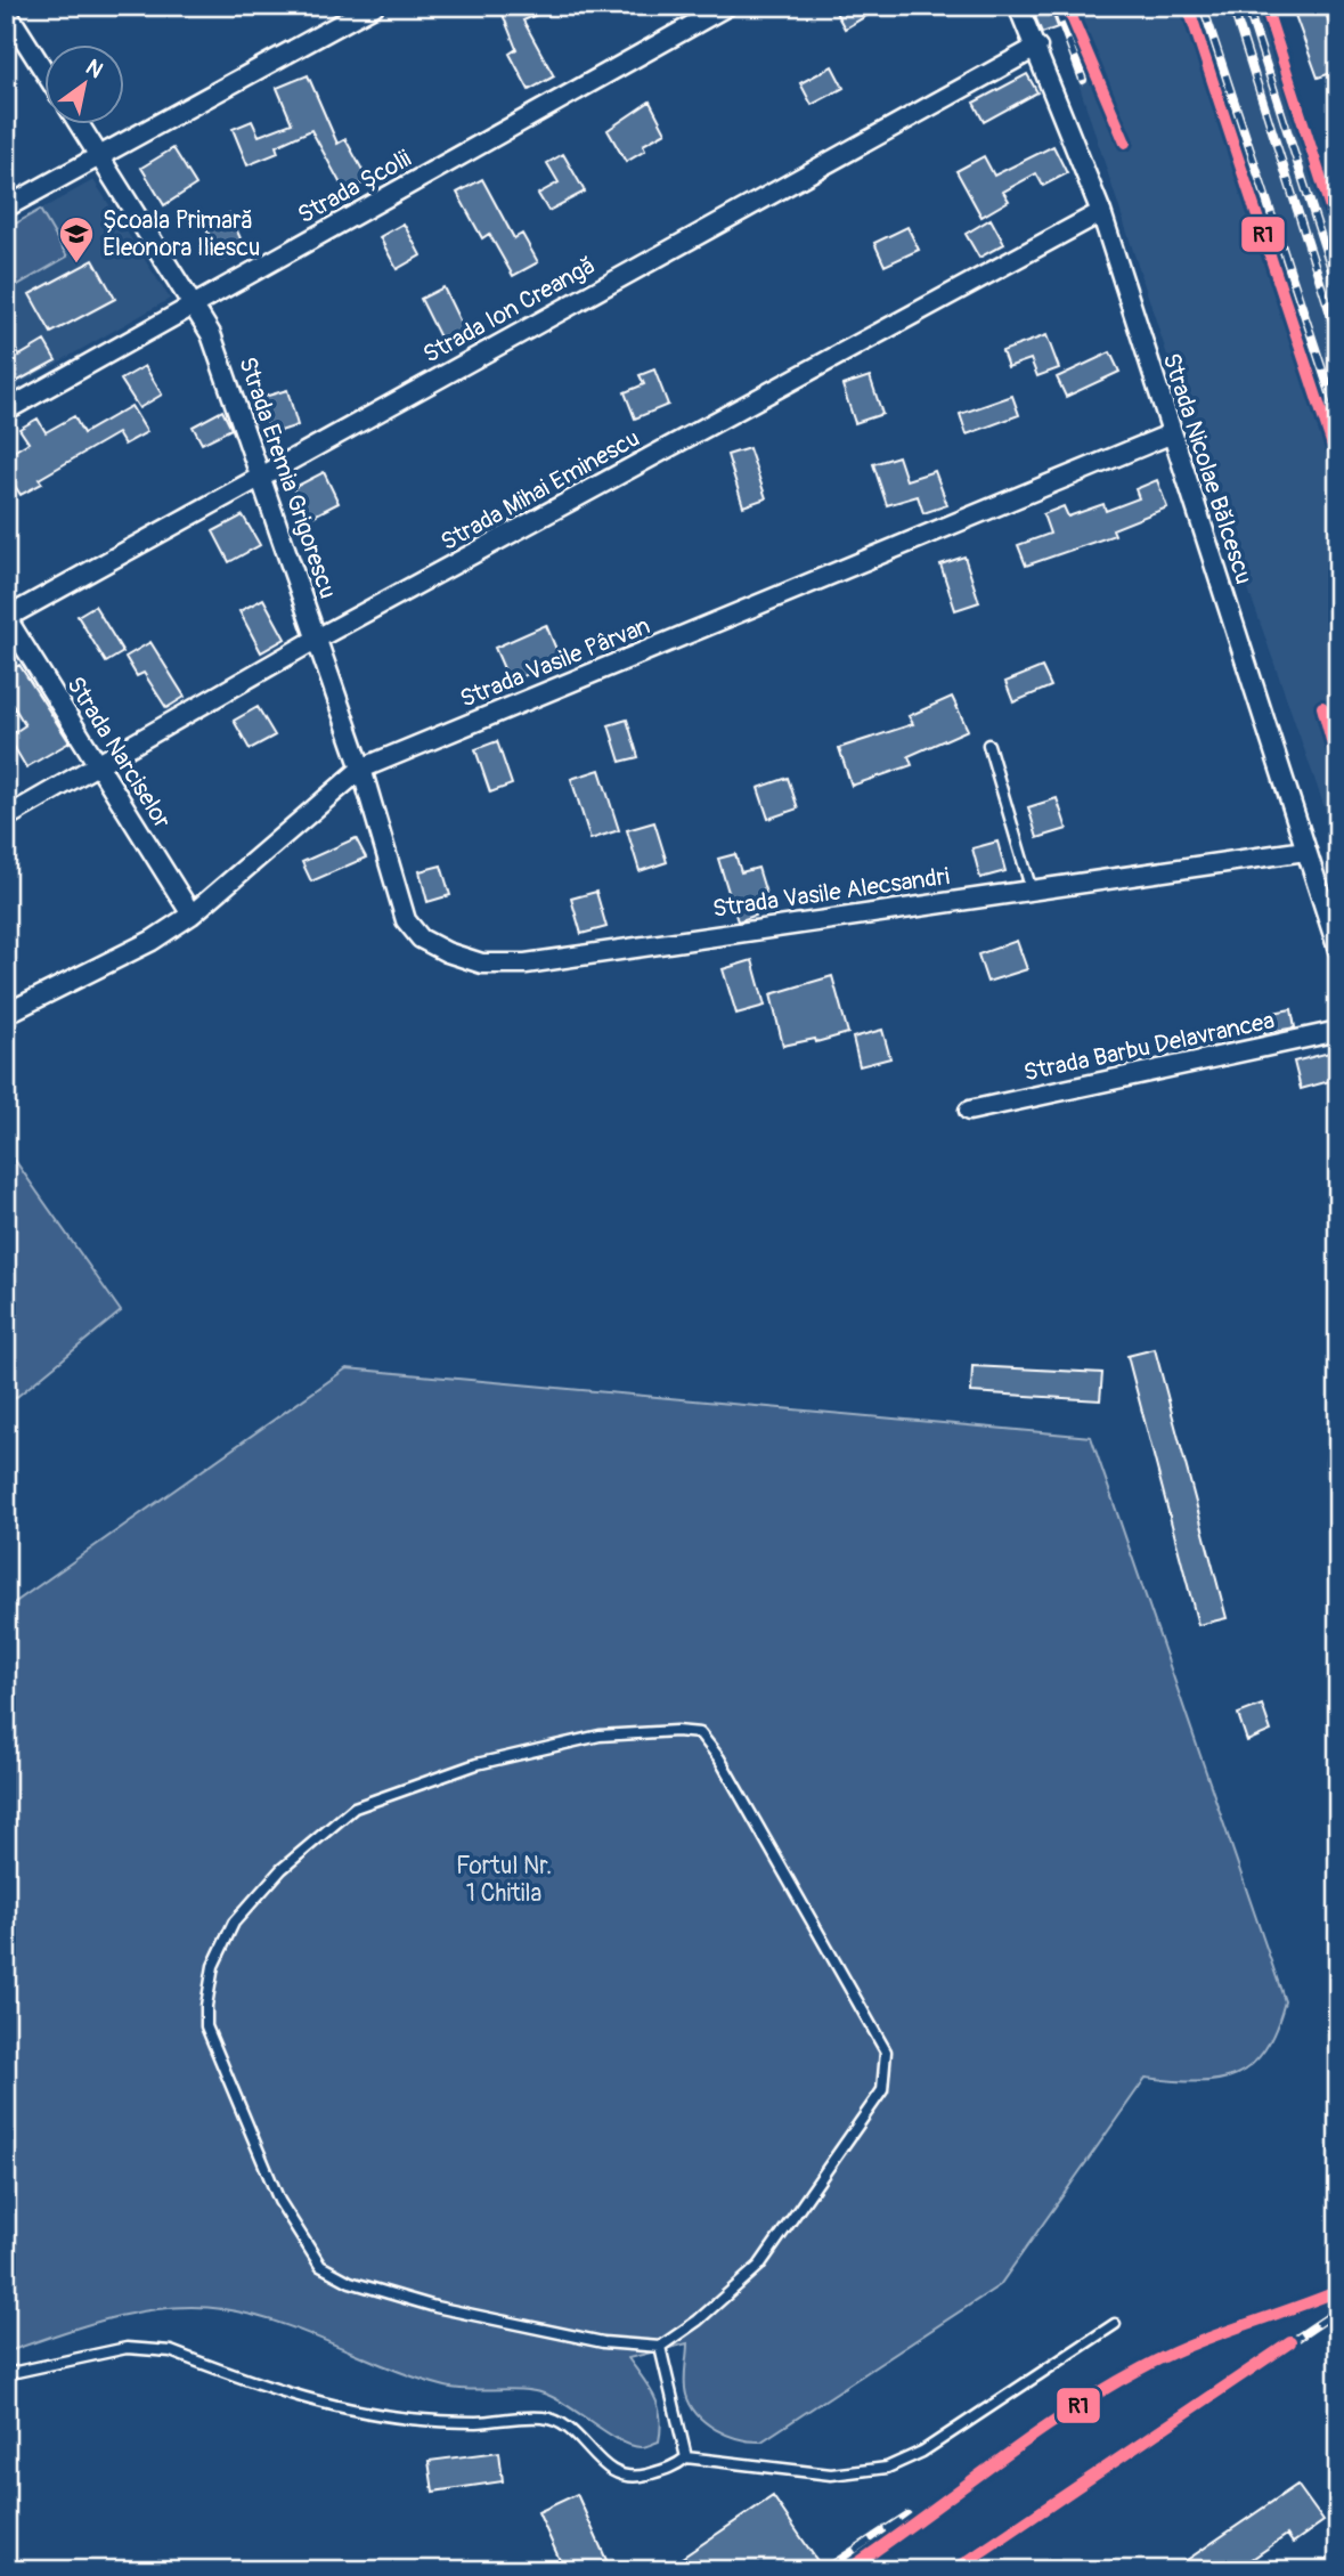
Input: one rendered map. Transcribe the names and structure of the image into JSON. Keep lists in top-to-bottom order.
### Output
{
  "streets": {
    "street": [
      "Strada Școlii",
      "Strada Ion Creangă",
      "Strada Nicolae Bălcescu",
      "Strada Eremia Grigorescu",
      "Strada Mihai Eminescu",
      "Strada Vasile Pârvan",
      "Strada Narciselor",
      "Strada Vasile Alecsandri",
      "Strada Barbu Delavrancea"
    ]
  },
  "crossings": [
    ["Strada Școlii", "Strada Eremia Grigorescu"],
    ["Strada Ion Creangă", "Strada Nicolae Bălcescu"],
    ["Strada Ion Creangă", "Strada Eremia Grigorescu"],
    ["Strada Ion Creangă", "Strada Narciselor"],
    ["Strada Nicolae Bălcescu", "Strada Mihai Eminescu"],
    ["Strada Nicolae Bălcescu", "Strada Vasile Pârvan"],
    ["Strada Nicolae Bălcescu", "Strada Vasile Alecsandri"],
    ["Strada Eremia Grigorescu", "Strada Mihai Eminescu"],
    ["Strada Eremia Grigorescu", "Strada Vasile Pârvan"],
    ["Strada Eremia Grigorescu", "Strada Vasile Alecsandri"],
    ["Strada Mihai Eminescu", "Strada Narciselor"],
    ["Strada Vasile Pârvan", "Strada Narciselor"]
  ],
  "parks": ["Fortul Nr. 1 Chitila"],
  "places": {
    "school or university": ["Școala Primară Eleonora Iliescu"]
  },
  "lines": ["transit line R1"],
  "north": "top right"
}
